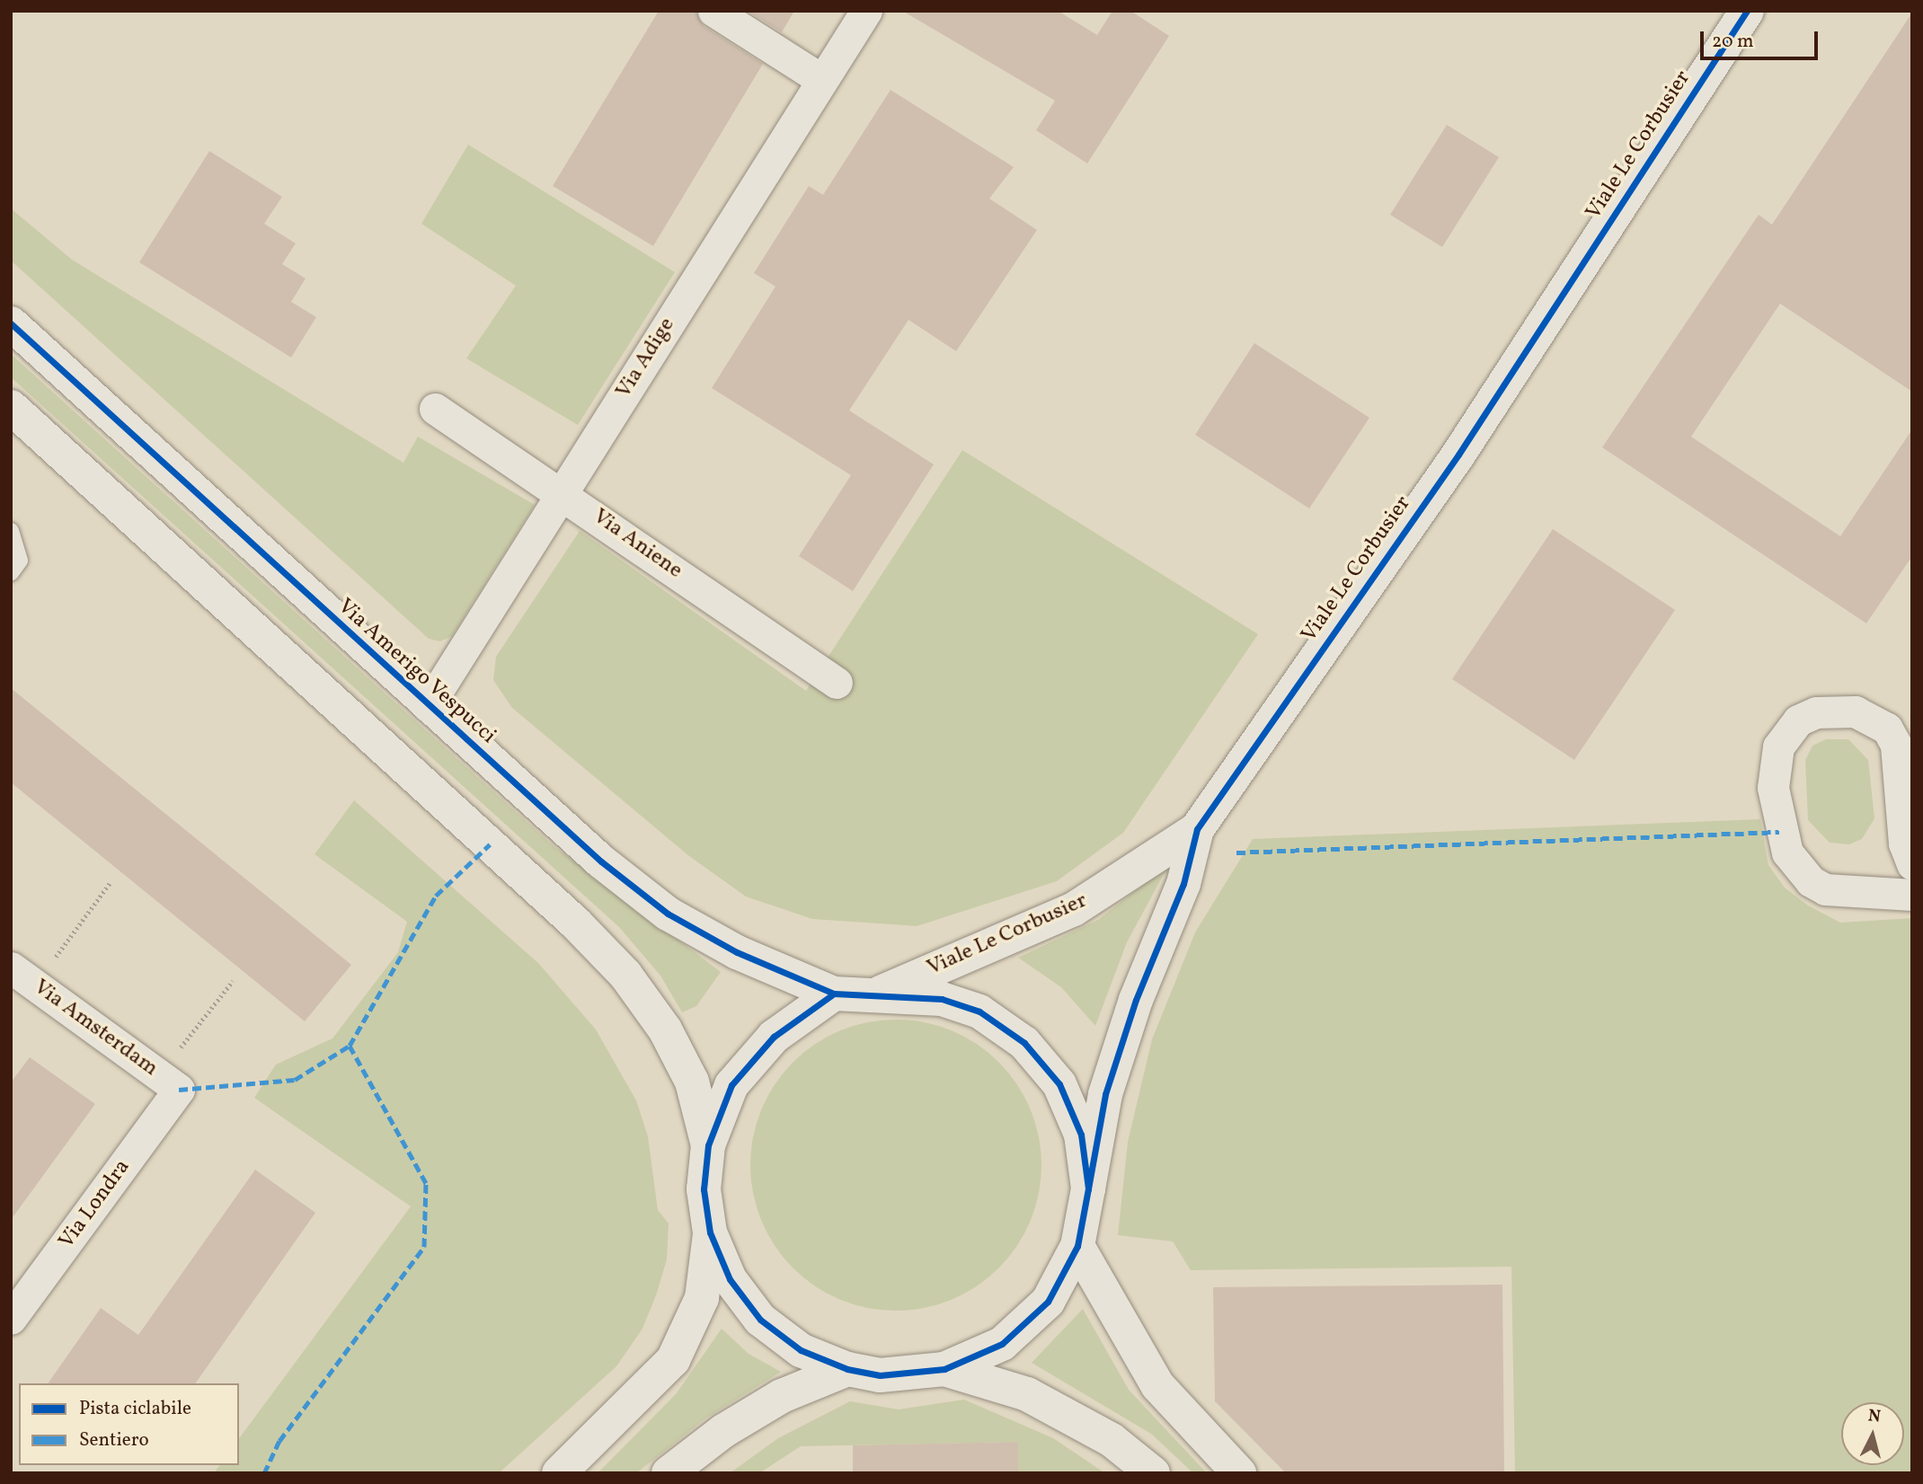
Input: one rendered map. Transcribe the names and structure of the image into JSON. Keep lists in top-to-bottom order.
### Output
{
  "streets": {
    "street": [
      "Viale Le Corbusier",
      "Via Adige",
      "Via Aniene",
      "Via Amerigo Vespucci",
      "Via Amsterdam",
      "Via Londra"
    ]
  },
  "crossings": [
    ["Via Adige", "Via Aniene"],
    ["Via Adige", "Via Amerigo Vespucci"],
    ["Via Amsterdam", "Via Londra"]
  ],
  "legend": ["Pista ciclabile", "Sentiero"],
  "scale_bar": "20 m",
  "north": "top"
}
